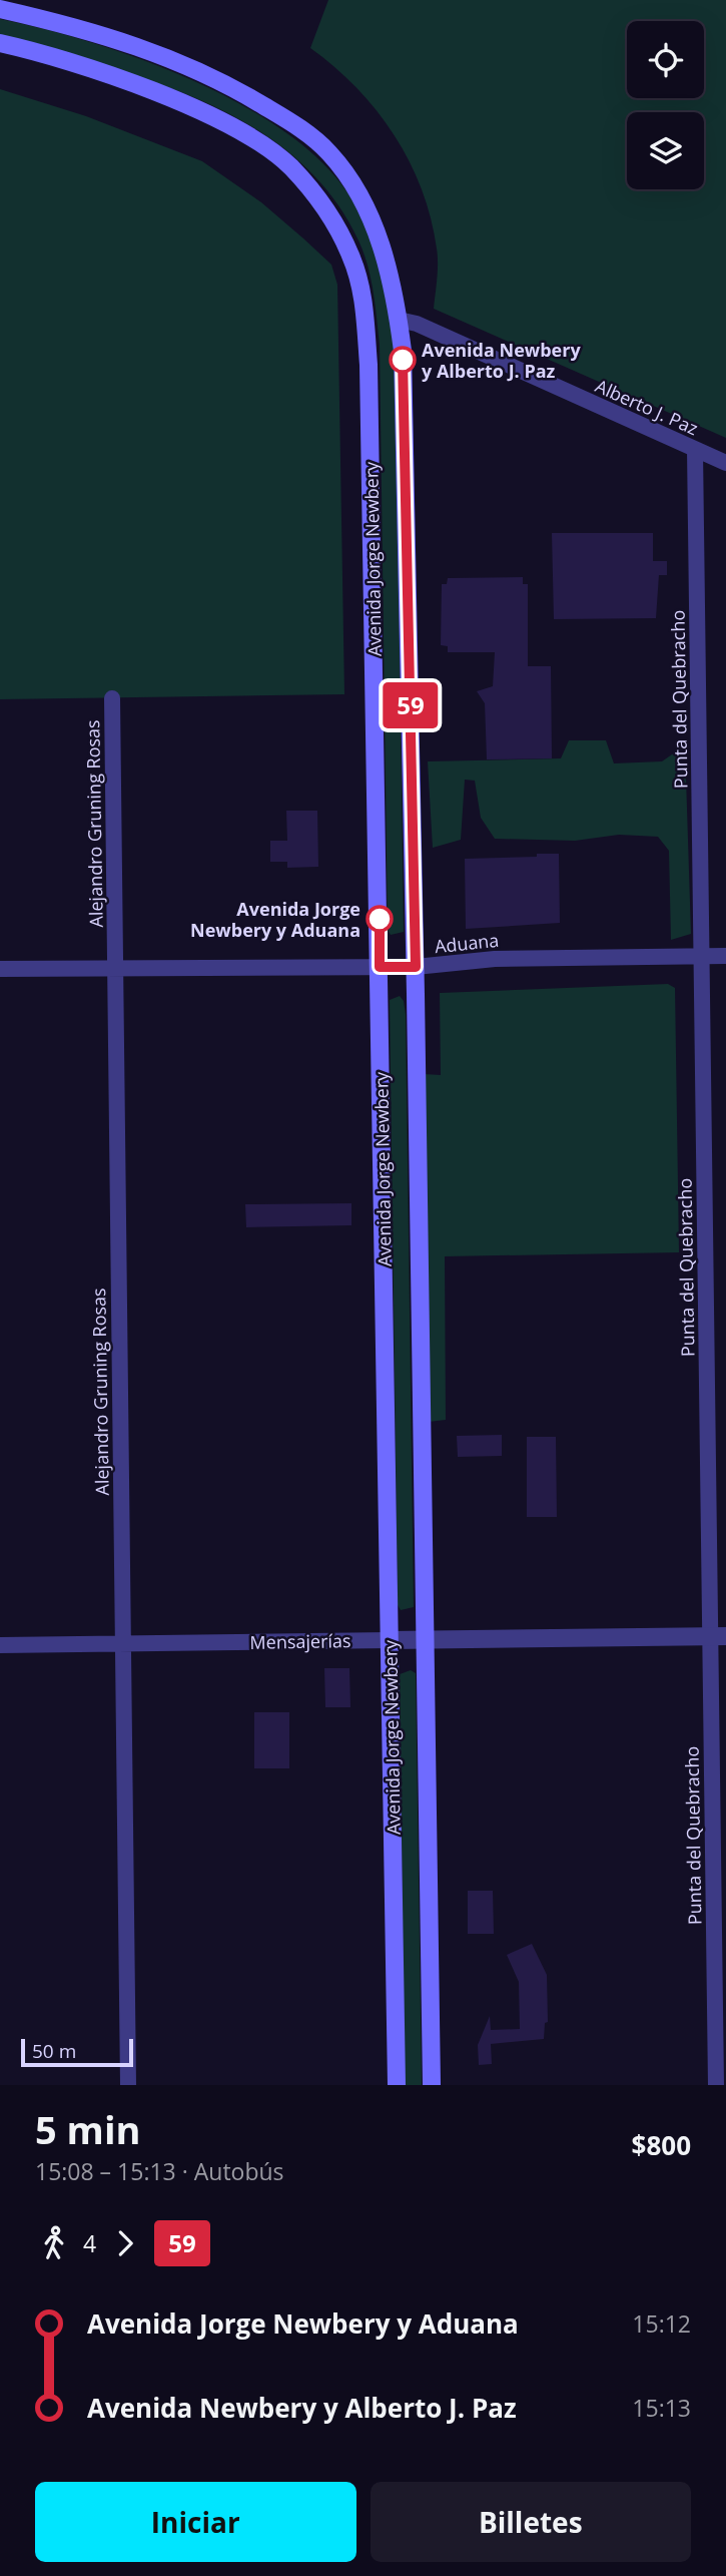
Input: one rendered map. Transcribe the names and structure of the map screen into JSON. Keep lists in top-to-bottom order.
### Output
{
  "streets": {
    "main road": ["Avenida Jorge Newbery"],
    "street": [
      "Alberto J. Paz",
      "Punta del Quebracho",
      "Alejandro Gruning Rosas",
      "Aduana",
      "Mensajerías"
    ]
  },
  "crossings": [
    ["Alberto J. Paz", "Avenida Jorge Newbery"],
    ["Alberto J. Paz", "Punta del Quebracho"],
    ["Avenida Jorge Newbery", "Aduana"],
    ["Avenida Jorge Newbery", "Mensajerías"],
    ["Punta del Quebracho", "Aduana"],
    ["Punta del Quebracho", "Mensajerías"],
    ["Alejandro Gruning Rosas", "Aduana"],
    ["Alejandro Gruning Rosas", "Mensajerías"]
  ],
  "places": ["Avenida Newbery y Alberto J. Paz", "Avenida Jorge Newbery y Aduana"],
  "lines": ["bus line 59"],
  "scale_bar": "50 m",
  "page": {
    "on_map": "59",
    "scale": "50 m",
    "heading": ["5 min", "15:08 – 15:13 · Autobús", "$800"],
    "legs": ["4", "59"],
    "list": [
      {
        "name": "Avenida Jorge Newbery y Aduana",
        "value": "15:12"
      },
      {
        "name": "Avenida Newbery y Alberto J. Paz",
        "value": "15:13"
      }
    ],
    "buttons": ["Iniciar", "Billetes"]
  }
}
